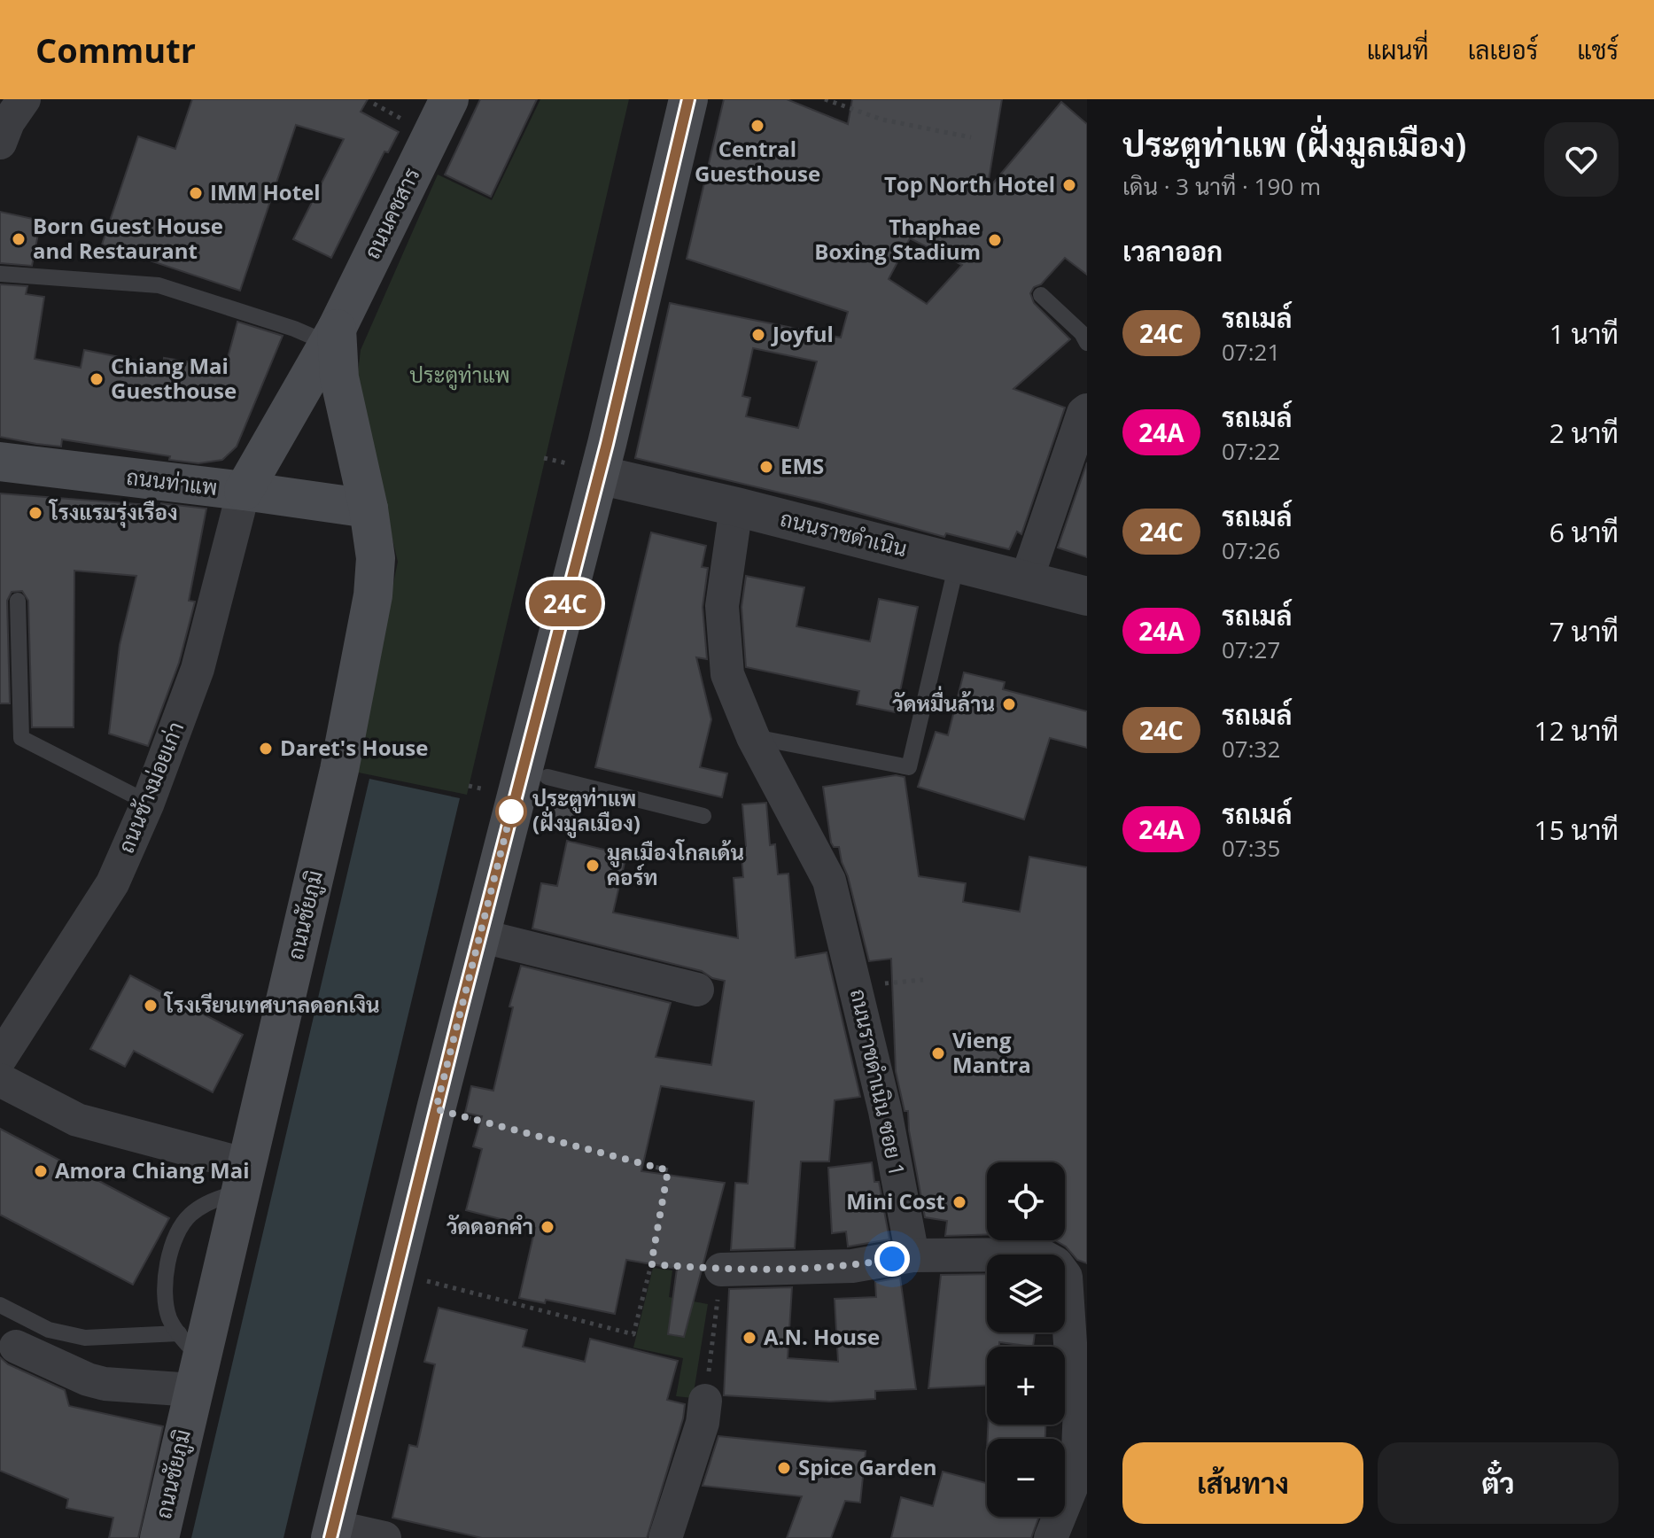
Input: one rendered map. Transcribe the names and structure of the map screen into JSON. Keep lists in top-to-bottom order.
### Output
{
  "streets": {
    "main road": ["ถนนคชสาร", "ถนนท่าแพ", "ถนนชัยภูมิ"],
    "street": ["ถนนราชดำเนิน", "ถนนช้างม่อยเก่า", "ถนนราชดำเนิน ซอย 1"]
  },
  "crossings": [
    ["ถนนคชสาร", "ถนนท่าแพ"],
    ["ถนนคชสาร", "ถนนชัยภูมิ"],
    ["ถนนท่าแพ", "ถนนช้างม่อยเก่า"],
    ["ถนนท่าแพ", "ถนนชัยภูมิ"],
    ["ถนนราชดำเนิน", "ถนนราชดำเนิน ซอย 1"]
  ],
  "parks": ["ประตูท่าแพ"],
  "places": [
    "Central Guesthouse",
    "Top North Hotel",
    "IMM Hotel",
    "Born Guest House and Restaurant",
    "Thaphae Boxing Stadium",
    "Joyful",
    "Chiang Mai Guesthouse",
    "EMS",
    "โรงแรมรุ่งเรือง",
    "วัดหมื่นล้าน",
    "Daret's House",
    "ประตูท่าแพ (ฝั่งมูลเมือง)",
    "มูลเมืองโกลเด้น คอร์ท",
    "โรงเรียนเทศบาลดอกเงิน",
    "Vieng Mantra",
    "Amora Chiang Mai",
    "Mini Cost",
    "วัดดอกคำ",
    "A.N. House",
    "Spice Garden"
  ],
  "lines": ["bus line 24C"],
  "page": {
    "header": "Commutr",
    "nav": ["แผนที่", "เลเยอร์", "แชร์"],
    "on_map": "24C",
    "heading": [
      ["ประตูท่าแพ (ฝั่งมูลเมือง)", "เดิน · 3 นาที · 190 m"],
      "เวลาออก"
    ],
    "list": [
      {
        "mark": "24C",
        "name": "รถเมล์",
        "note": "07:21",
        "value": "1 นาที"
      },
      {
        "mark": "24A",
        "name": "รถเมล์",
        "note": "07:22",
        "value": "2 นาที"
      },
      {
        "mark": "24C",
        "name": "รถเมล์",
        "note": "07:26",
        "value": "6 นาที"
      },
      {
        "mark": "24A",
        "name": "รถเมล์",
        "note": "07:27",
        "value": "7 นาที"
      },
      {
        "mark": "24C",
        "name": "รถเมล์",
        "note": "07:32",
        "value": "12 นาที"
      },
      {
        "mark": "24A",
        "name": "รถเมล์",
        "note": "07:35",
        "value": "15 นาที"
      }
    ],
    "map_buttons": ["+", "−"],
    "buttons": ["เส้นทาง", "ตั๋ว"]
  }
}
